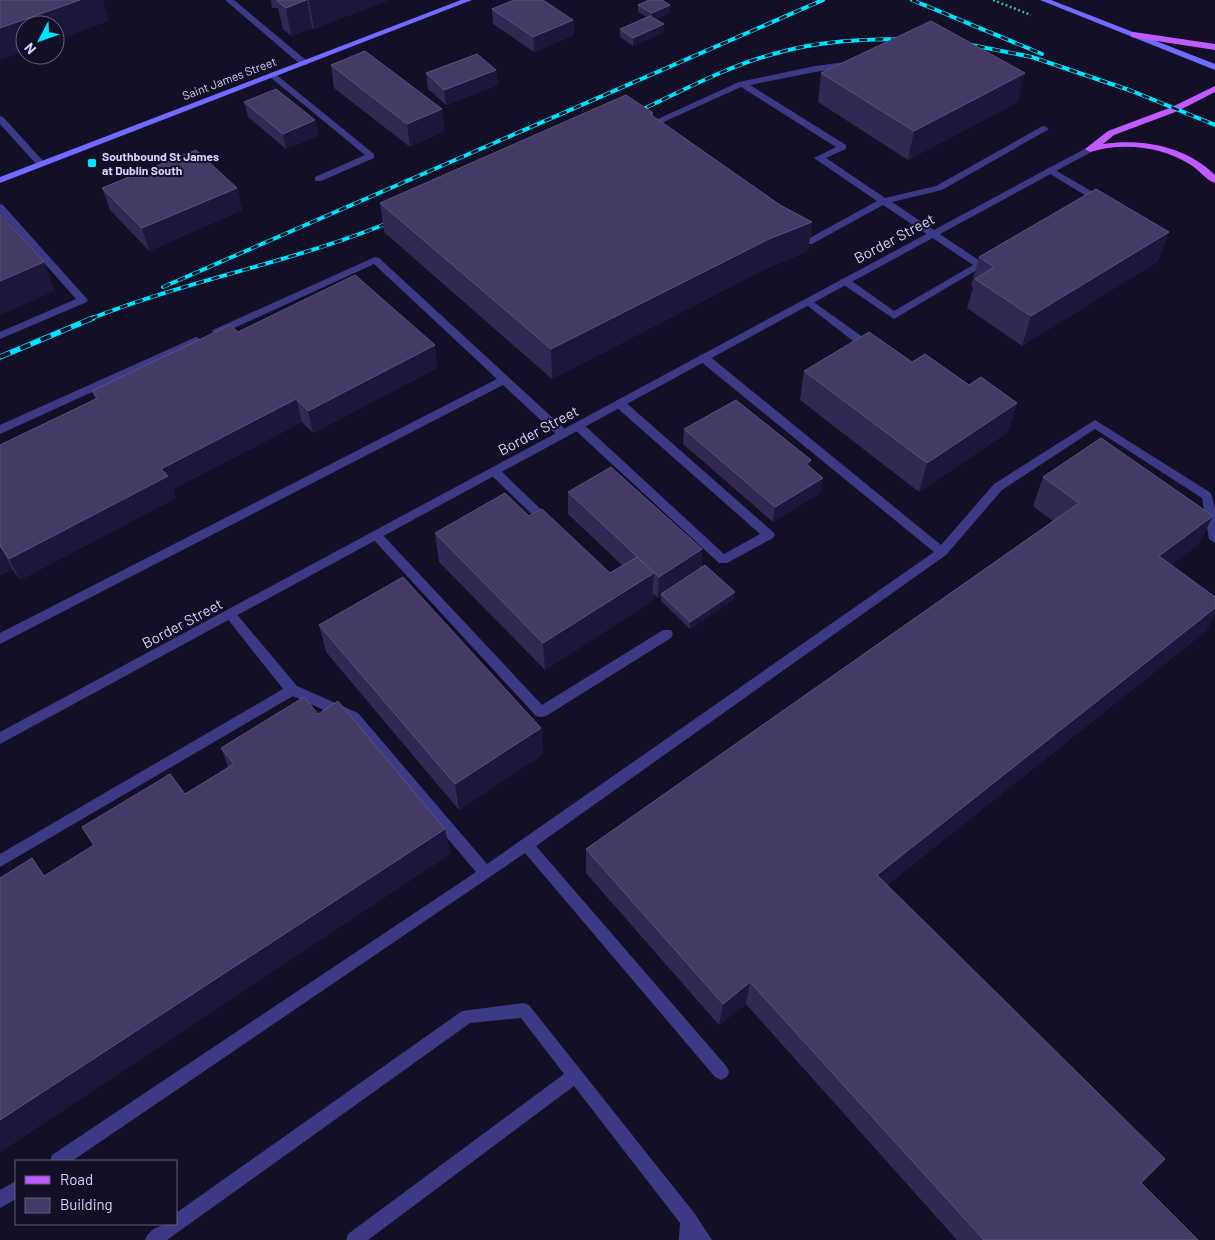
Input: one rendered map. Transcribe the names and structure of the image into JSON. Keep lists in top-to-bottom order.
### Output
{
  "streets": {
    "main road": ["Saint James Street"],
    "street": ["Border Street"]
  },
  "places": {
    "transit": ["Southbound St James at Dublin South"]
  },
  "legend": ["Road", "Building"],
  "north": "bottom left"
}
